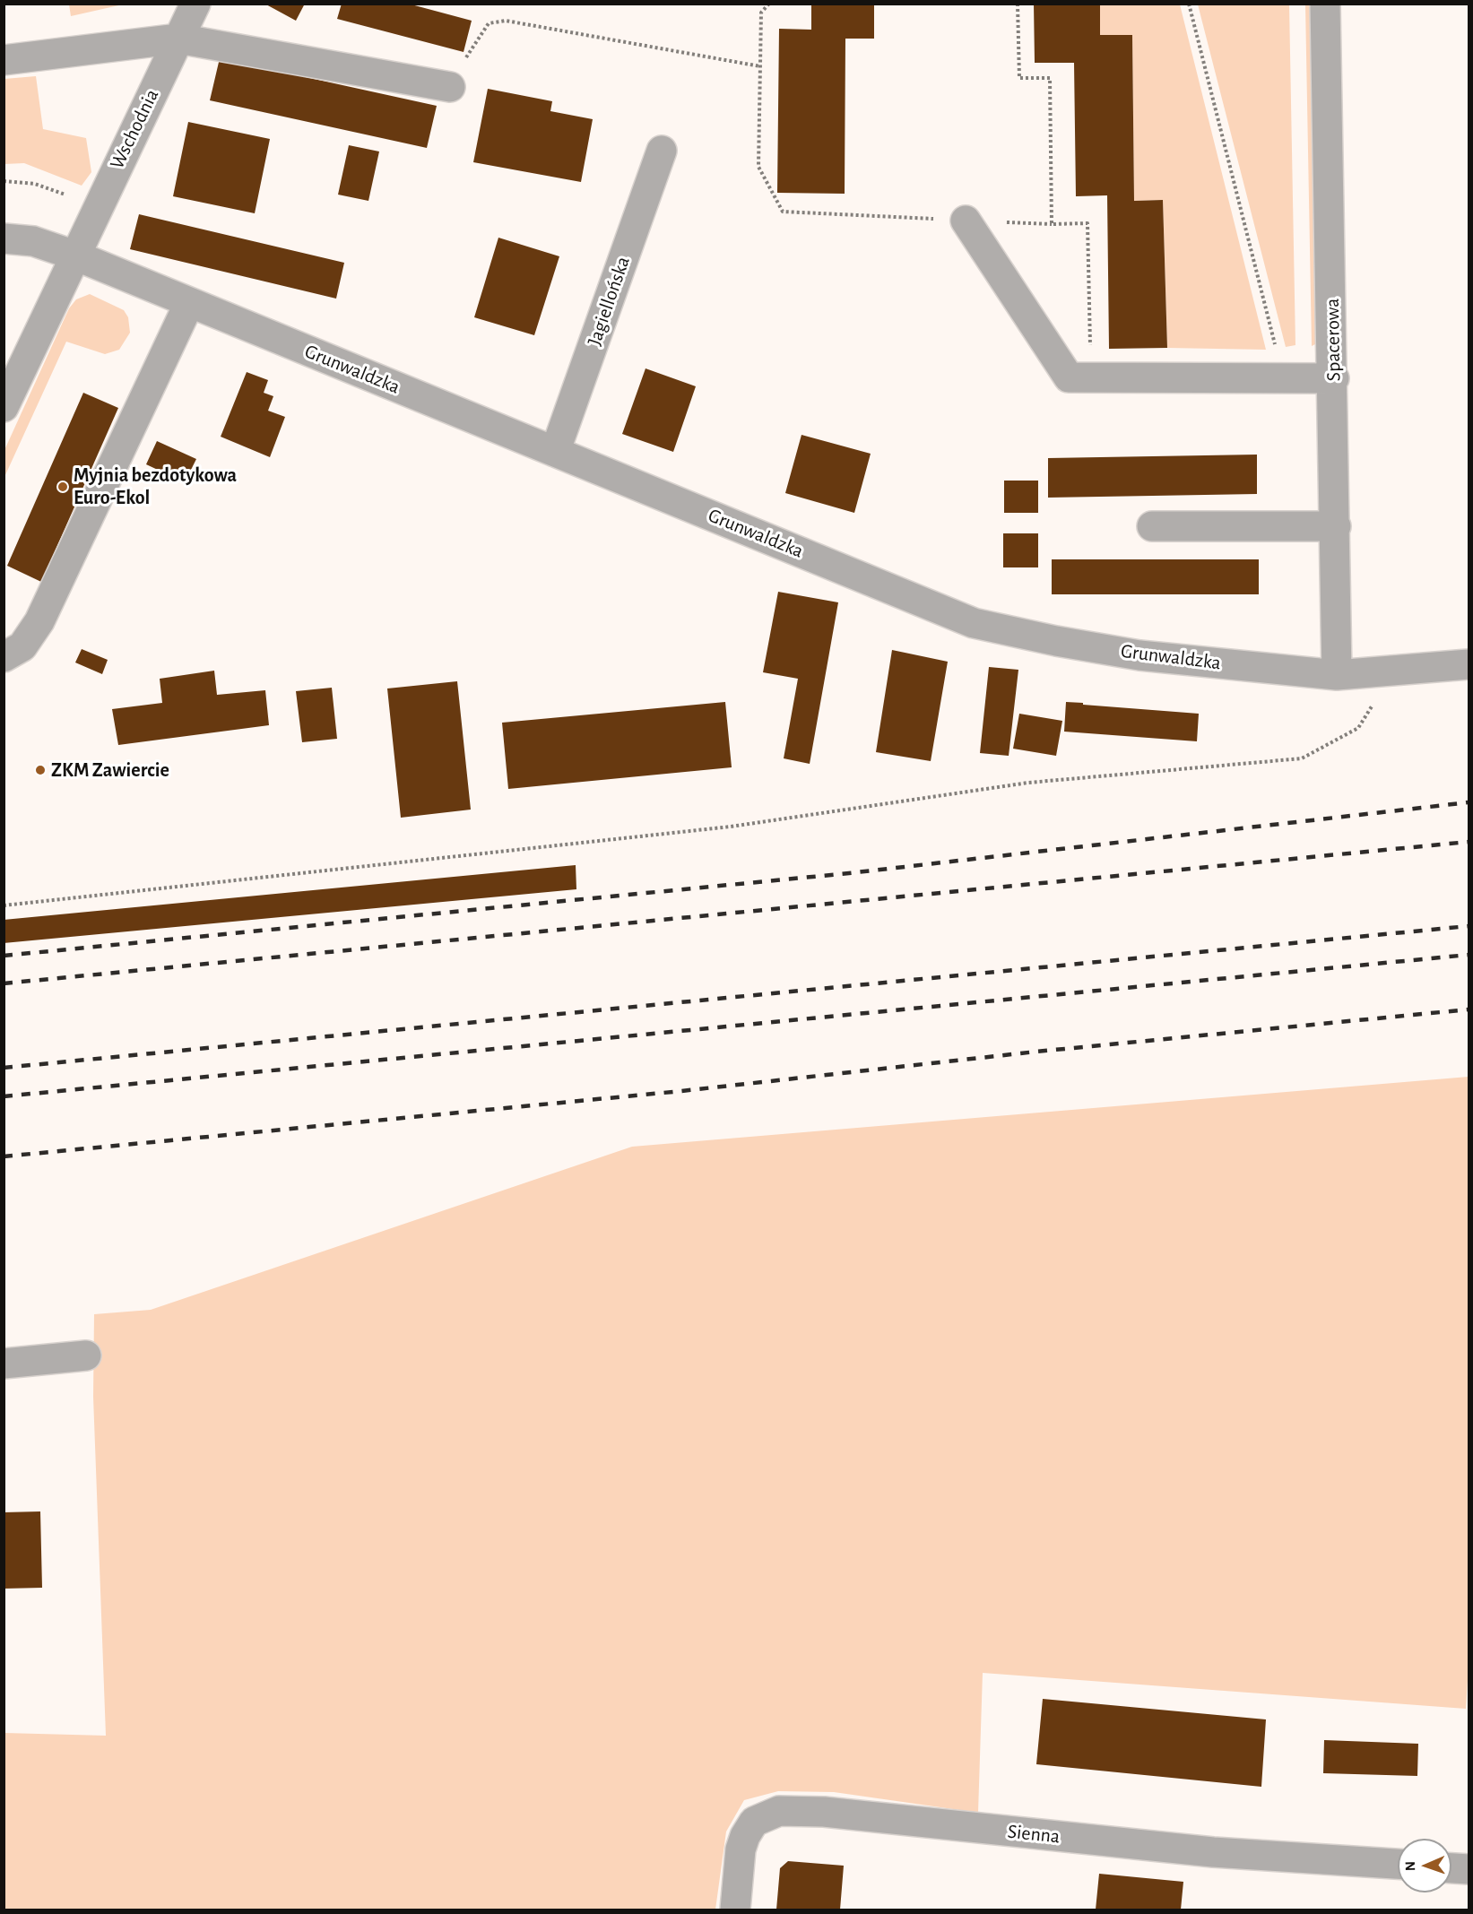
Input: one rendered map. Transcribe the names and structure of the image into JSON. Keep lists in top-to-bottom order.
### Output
{
  "streets": {
    "street": [
      "Wschodnia",
      "Jagiellońska",
      "Spacerowa",
      "Grunwaldzka",
      "Sienna"
    ]
  },
  "crossings": [
    ["Wschodnia", "Grunwaldzka"],
    ["Jagiellońska", "Grunwaldzka"],
    ["Spacerowa", "Grunwaldzka"]
  ],
  "places": ["Myjnia bezdotykowa Euro-Ekol", "ZKM Zawiercie"],
  "north": "left"
}
